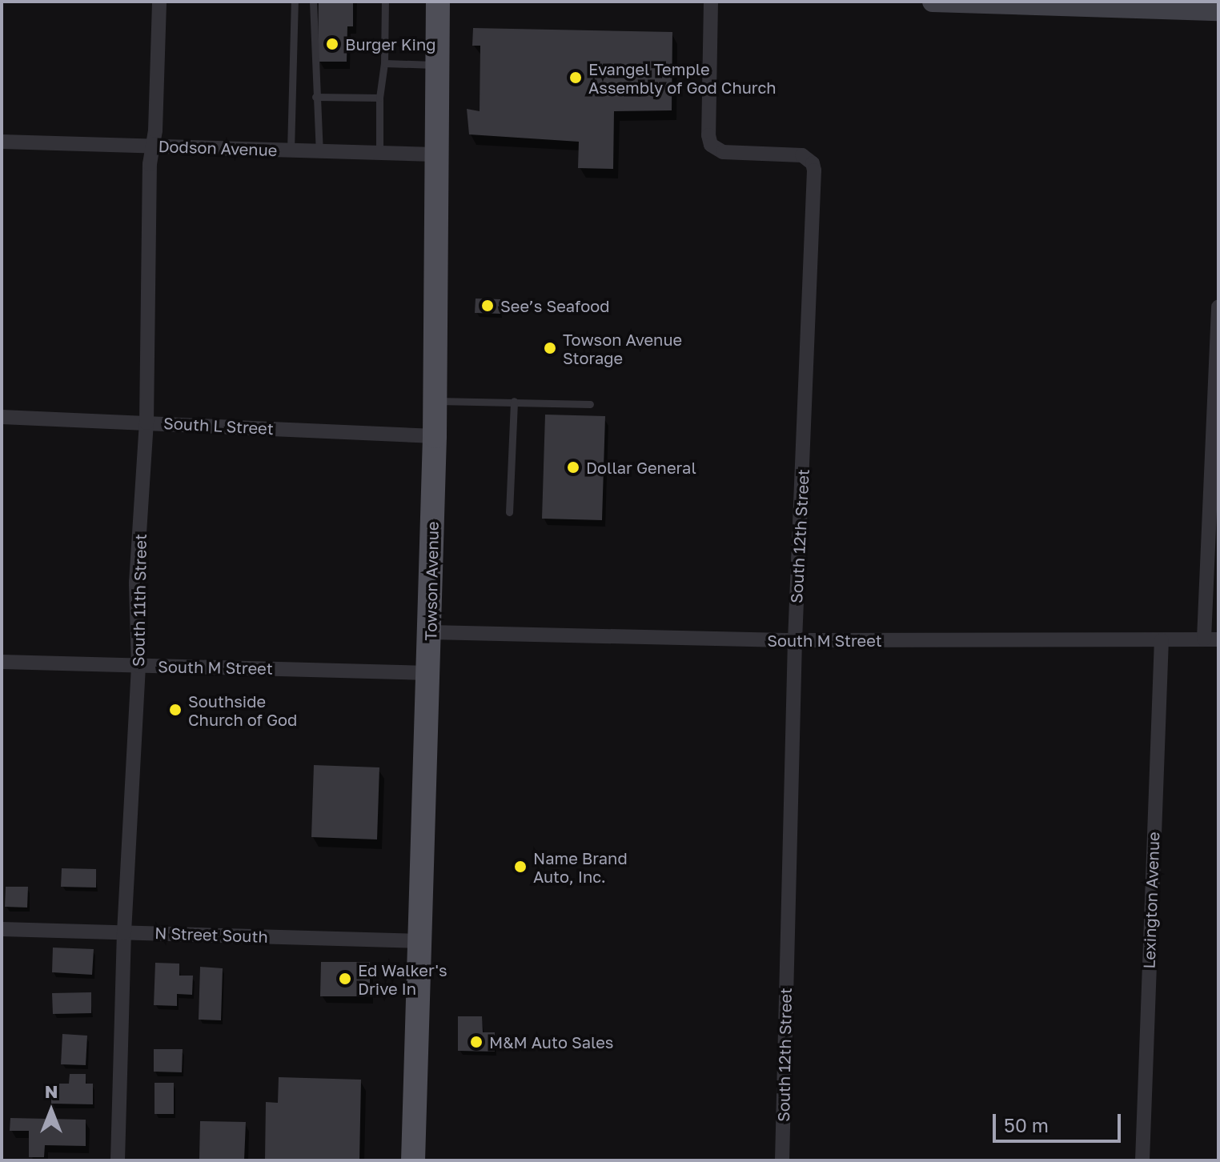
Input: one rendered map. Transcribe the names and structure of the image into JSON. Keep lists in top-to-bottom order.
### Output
{
  "streets": {
    "main road": ["Towson Avenue"],
    "street": [
      "Dodson Avenue",
      "South L Street",
      "South 12th Street",
      "South 11th Street",
      "South M Street",
      "Lexington Avenue",
      "N Street South"
    ]
  },
  "crossings": [
    ["Dodson Avenue", "Towson Avenue"],
    ["Dodson Avenue", "South 11th Street"],
    ["South L Street", "Towson Avenue"],
    ["South L Street", "South 11th Street"],
    ["South 12th Street", "South M Street"],
    ["Towson Avenue", "South M Street"],
    ["Towson Avenue", "N Street South"],
    ["South 11th Street", "South M Street"],
    ["South 11th Street", "N Street South"],
    ["South M Street", "Lexington Avenue"]
  ],
  "places": [
    "Burger King",
    "Evangel Temple Assembly of God Church",
    "See’s Seafood",
    "Towson Avenue Storage",
    "Dollar General",
    "Southside Church of God",
    "Name Brand Auto, Inc.",
    "Ed Walker's Drive In",
    "M&M Auto Sales"
  ],
  "scale_bar": "50 m",
  "north": "top"
}
